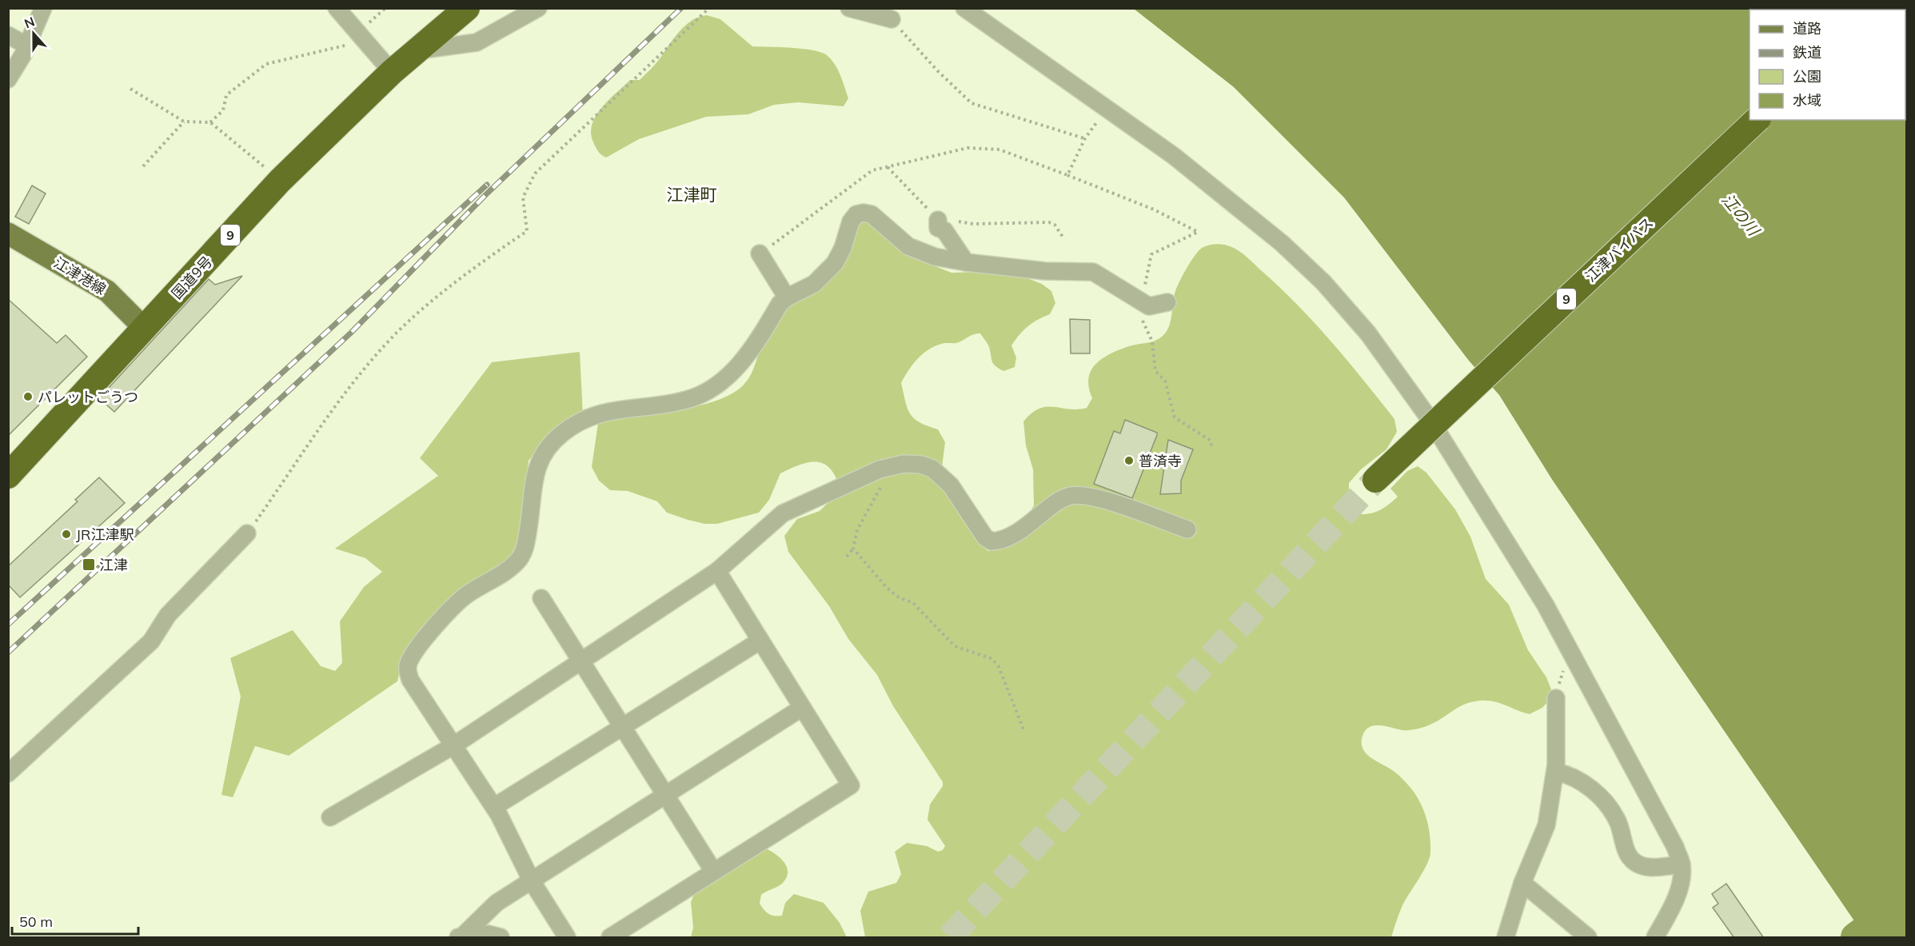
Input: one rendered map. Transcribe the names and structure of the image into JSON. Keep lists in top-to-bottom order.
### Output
{
  "streets": {
    "highway": ["9", "江津バイパス", "国道9号"],
    "main road": ["江津港線"]
  },
  "crossings": [
    ["江津港線", "国道9号"]
  ],
  "districts": ["江津町"],
  "water": ["江の川"],
  "places": {
    "other": ["パレットごうつ", "普済寺", "JR江津駅"],
    "transit": ["江津"]
  },
  "legend": [
    "道路",
    "鉄道",
    "公園",
    "水域"
  ],
  "scale_bar": "50 m",
  "north": "top"
}
